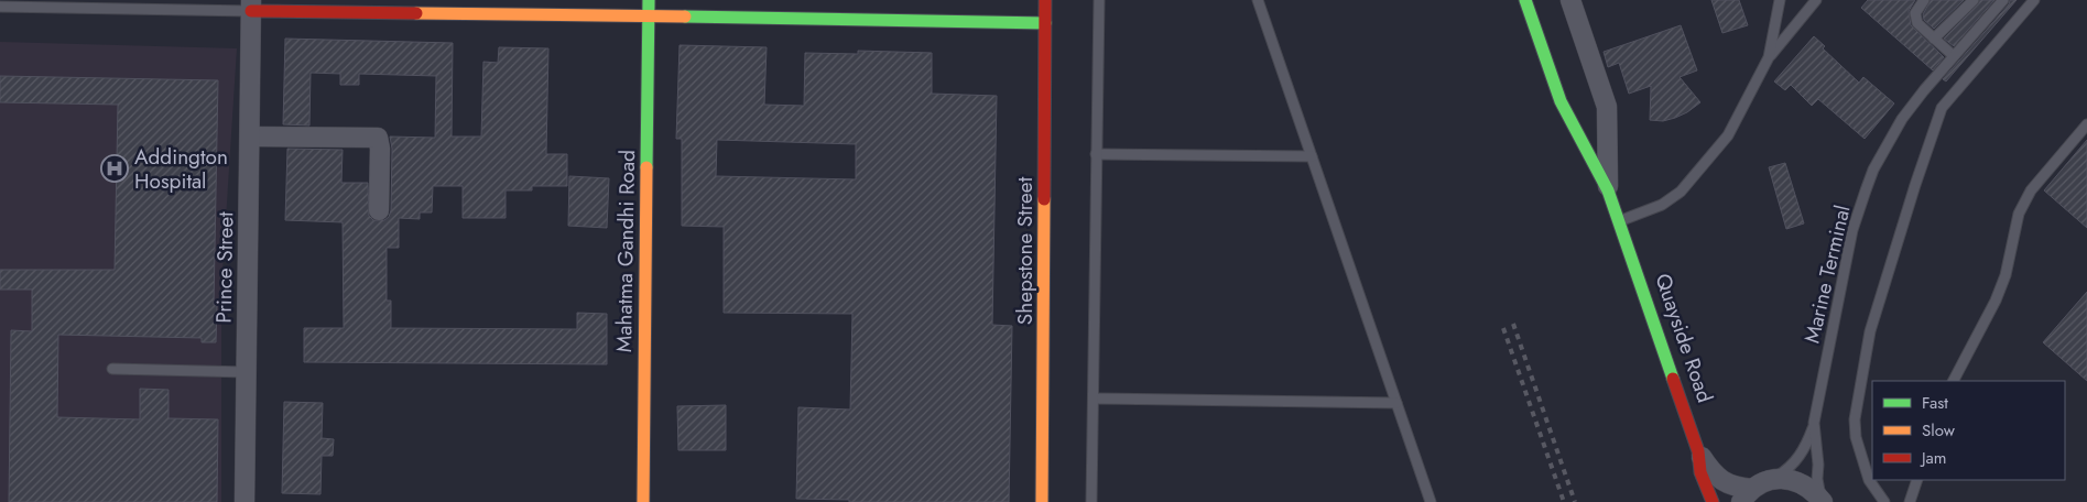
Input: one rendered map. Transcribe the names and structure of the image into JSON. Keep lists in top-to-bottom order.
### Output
{
  "streets": {
    "street": [
      "Mahatma Gandhi Road",
      "Shepstone Street",
      "Prince Street",
      "Quayside Road"
    ],
    "lane": ["Marine Terminal"]
  },
  "places": {
    "hospital": ["Addington Hospital"]
  },
  "legend": ["Fast", "Slow", "Jam"]
}
